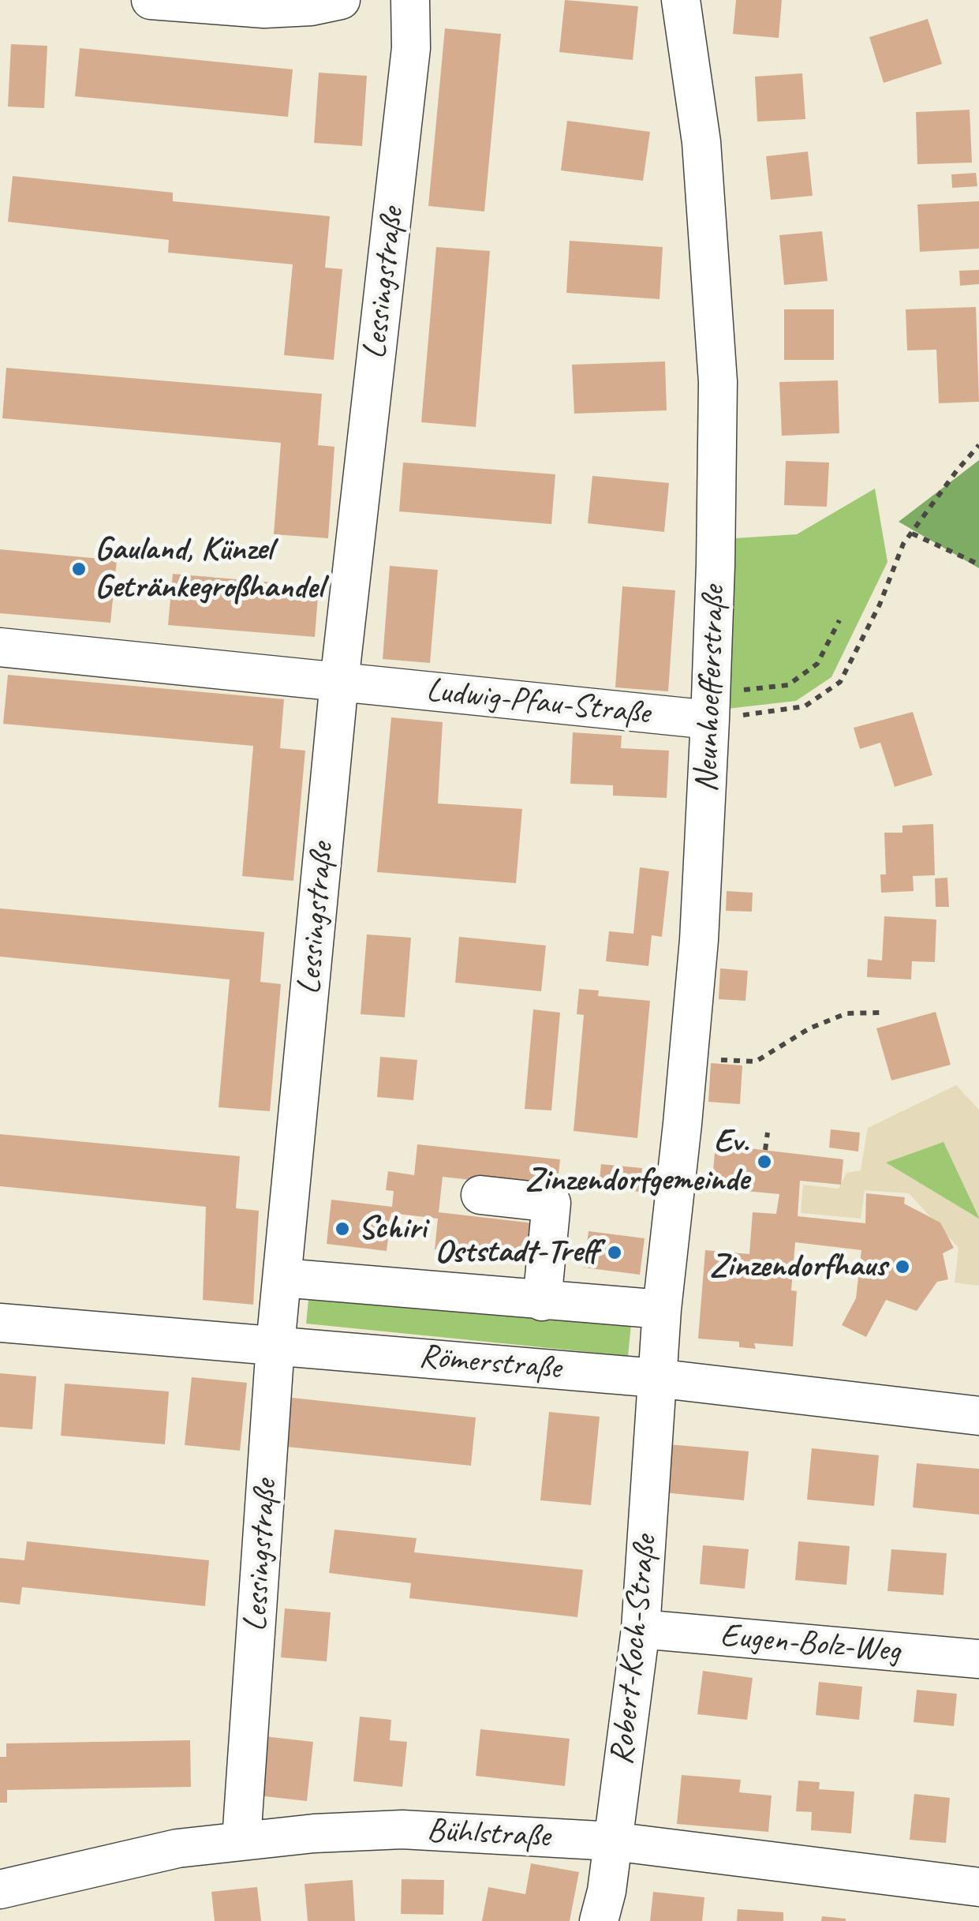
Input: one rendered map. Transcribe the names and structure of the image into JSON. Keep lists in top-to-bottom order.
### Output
{
  "streets": {
    "street": [
      "Lessingstraße",
      "Neunhoefferstraße",
      "Ludwig-Pfau-Straße",
      "Römerstraße",
      "Eugen-Bolz-Weg",
      "Robert-Koch-Straße",
      "Bühlstraße"
    ]
  },
  "crossings": [
    ["Lessingstraße", "Ludwig-Pfau-Straße"],
    ["Lessingstraße", "Römerstraße"],
    ["Lessingstraße", "Bühlstraße"],
    ["Neunhoefferstraße", "Ludwig-Pfau-Straße"],
    ["Neunhoefferstraße", "Römerstraße"],
    ["Neunhoefferstraße", "Robert-Koch-Straße"],
    ["Römerstraße", "Robert-Koch-Straße"],
    ["Eugen-Bolz-Weg", "Robert-Koch-Straße"],
    ["Robert-Koch-Straße", "Bühlstraße"]
  ],
  "places": [
    "Gauland, Künzel Getränkegroßhandel",
    "Ev. Zinzendorfgemeinde",
    "Schiri",
    "Oststadt-Treff",
    "Zinzendorfhaus"
  ]
}
